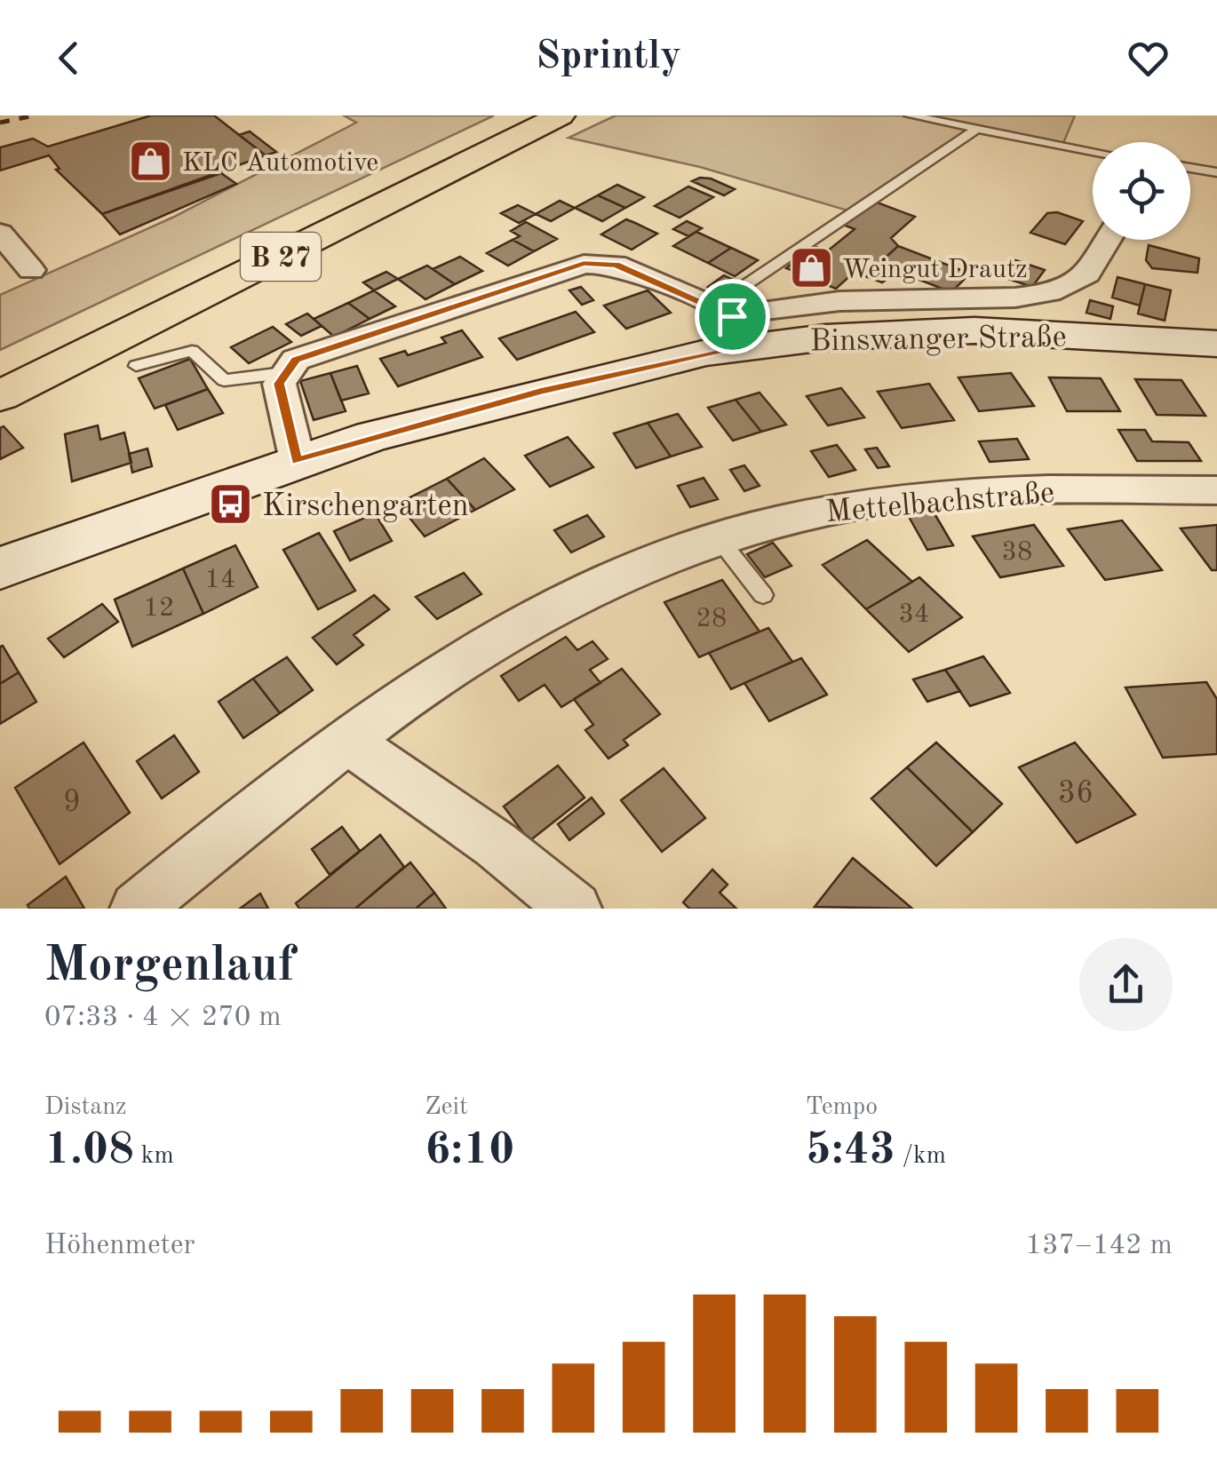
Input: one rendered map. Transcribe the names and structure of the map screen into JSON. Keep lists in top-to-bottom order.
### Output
{
  "streets": {
    "main road": ["B 27", "Binswanger Straße"],
    "street": ["Mettelbachstraße"]
  },
  "places": {
    "shop": ["KLC Automotive", "Weingut Drautz"],
    "bus stop": ["Kirschengarten"]
  },
  "house_numbers": [
    "38",
    "14",
    "12",
    "34",
    "28",
    "36",
    "9"
  ],
  "page": {
    "header": "Sprintly",
    "heading": ["Morgenlauf", "07:33 · 4 × 270 m"],
    "stats": [
      ["Distanz", "1.08 km"],
      ["Zeit", "6:10"],
      ["Tempo", "5:43 /km"]
    ],
    "chart": ["Höhenmeter", "137–142 m"]
  }
}
